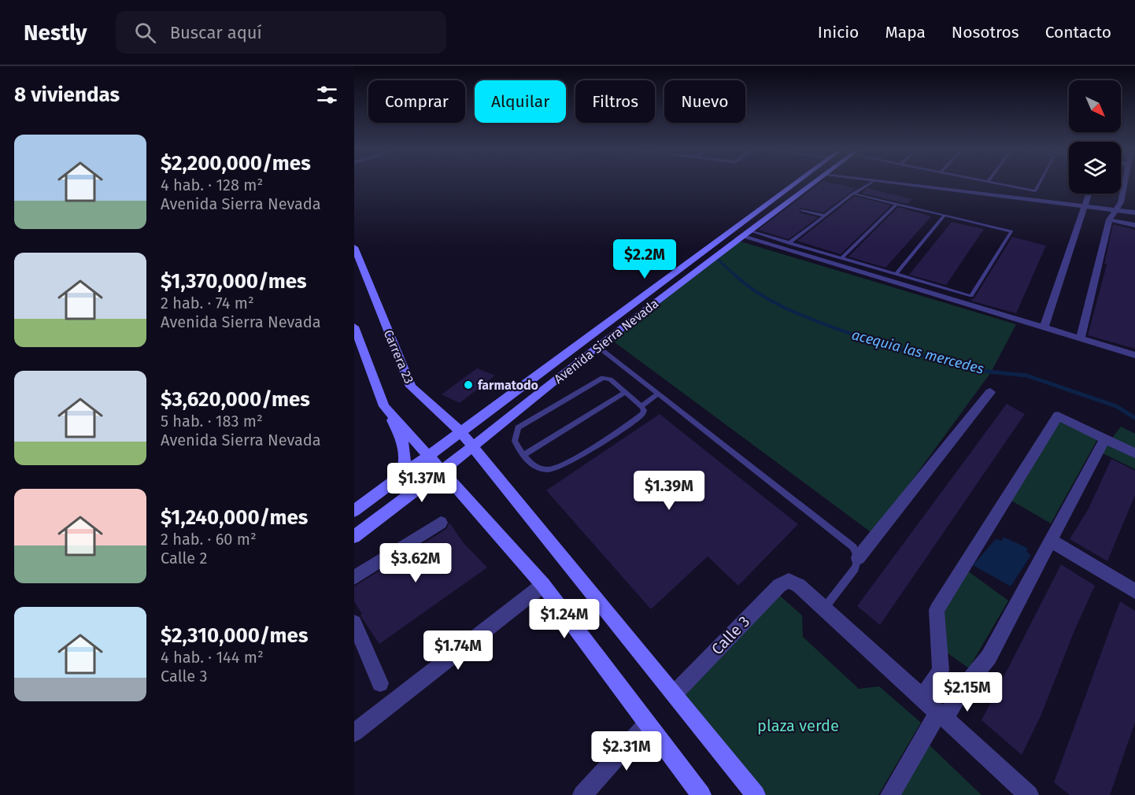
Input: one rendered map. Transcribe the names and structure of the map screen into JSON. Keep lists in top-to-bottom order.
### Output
{
  "streets": {
    "main road": ["Avenida Sierra Nevada", "Carrera 23"],
    "street": ["Calle 3"]
  },
  "crossings": [
    ["Avenida Sierra Nevada", "Carrera 23"],
    ["Carrera 23", "Calle 3"]
  ],
  "water": ["acequia las mercedes"],
  "parks": ["plaza verde"],
  "places": ["farmatodo"],
  "north": "bottom right",
  "page": {
    "header": "Nestly",
    "search": "Buscar aquí",
    "nav": [
      "Inicio",
      "Mapa",
      "Nosotros",
      "Contacto"
    ],
    "heading": "8 viviendas",
    "chip": [
      "Comprar",
      "Alquilar",
      "Filtros",
      "Nuevo"
    ],
    "list": [
      {
        "name": "$2,200,000/mes",
        "note": "4 hab. · 128 m² · Avenida Sierra Nevada"
      },
      {
        "name": "$1,370,000/mes",
        "note": "2 hab. · 74 m² · Avenida Sierra Nevada"
      },
      {
        "name": "$3,620,000/mes",
        "note": "5 hab. · 183 m² · Avenida Sierra Nevada"
      },
      {
        "name": "$1,240,000/mes",
        "note": "2 hab. · 60 m² · Calle 2"
      },
      {
        "name": "$2,310,000/mes",
        "note": "4 hab. · 144 m² · Calle 3"
      }
    ],
    "price": [
      "$2.2M",
      "$1.37M",
      "$1.39M",
      "$3.62M",
      "$1.24M",
      "$1.74M",
      "$2.15M",
      "$2.31M"
    ]
  }
}
